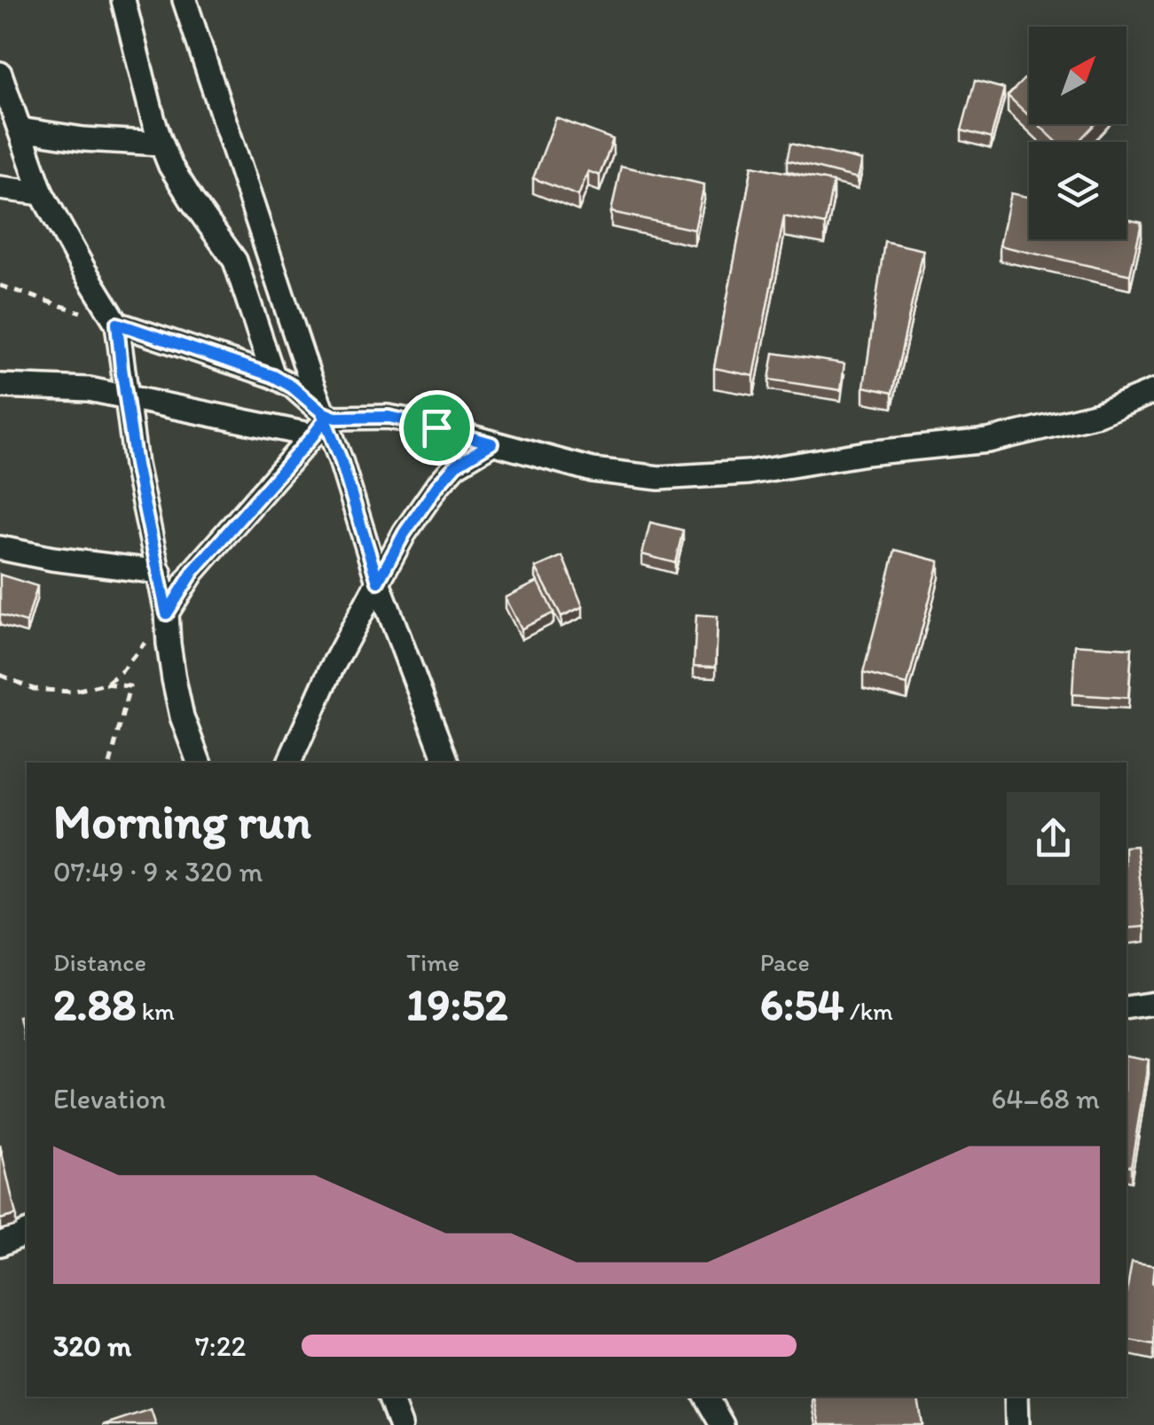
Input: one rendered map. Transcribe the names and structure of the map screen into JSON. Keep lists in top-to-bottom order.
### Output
{
  "north": "top right",
  "page": {
    "heading": ["Morning run", "07:49 · 9 × 320 m"],
    "stats": [
      ["Distance", "2.88 km"],
      ["Time", "19:52"],
      ["Pace", "6:54 /km"]
    ],
    "chart": ["Elevation", "64–68 m"],
    "list": [
      {
        "name": "320 m",
        "note": "7:22"
      }
    ]
  }
}
